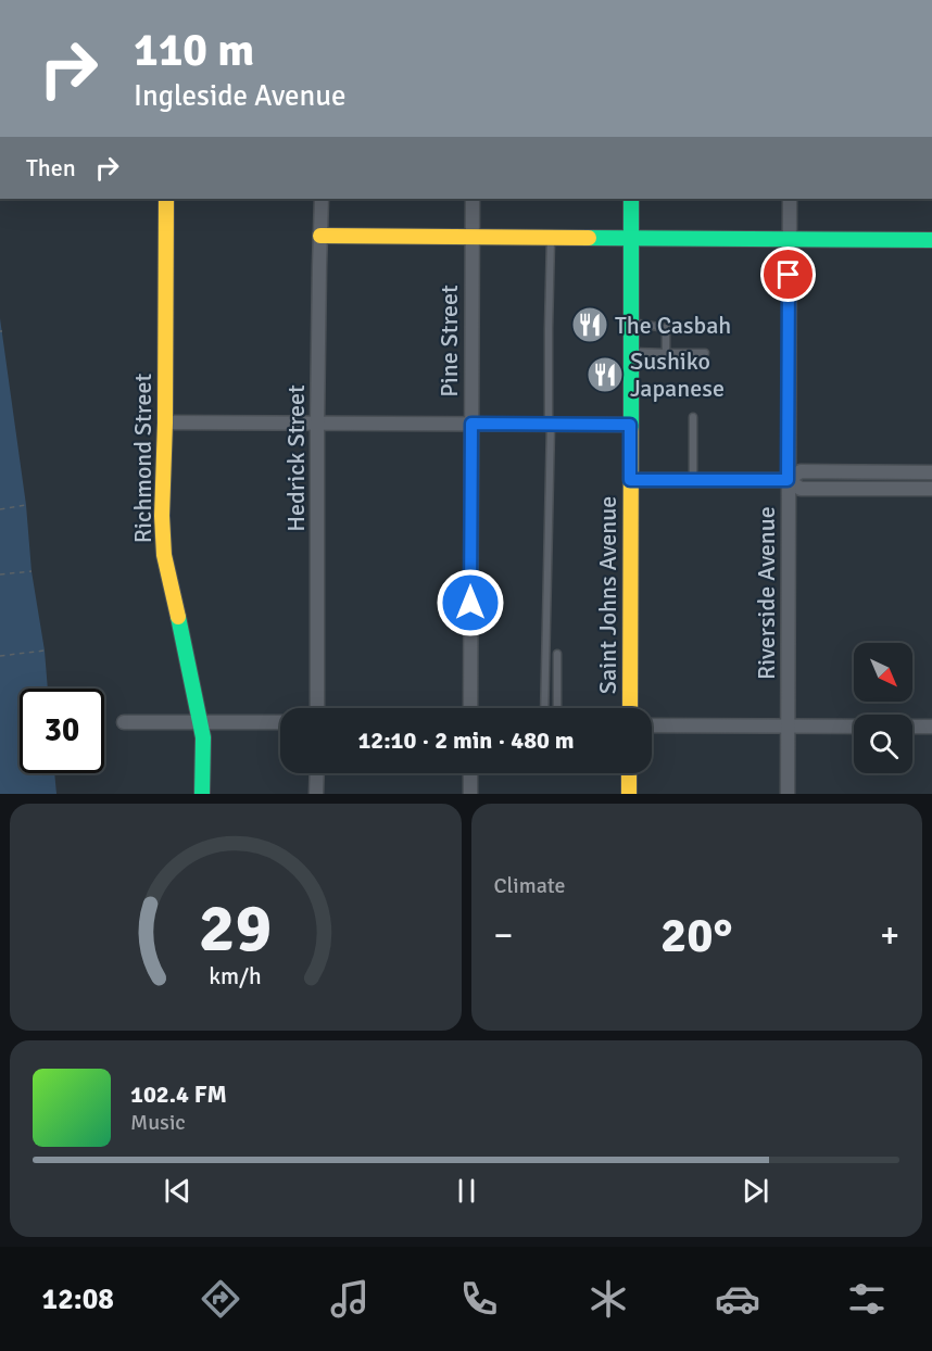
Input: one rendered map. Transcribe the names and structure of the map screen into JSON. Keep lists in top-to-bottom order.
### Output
{
  "streets": {
    "street": [
      "Pine Street",
      "Richmond Street",
      "Hedrick Street",
      "Riverside Avenue",
      "Saint Johns Avenue"
    ]
  },
  "places": {
    "restaurant": ["The Casbah", "Sushiko Japanese"]
  },
  "north": "bottom right",
  "page": {
    "turn": ["110 m", "Ingleside Avenue"],
    "then": "Then",
    "limit": "30",
    "trip": "12:10 · 2 min · 480 m",
    "tile": "Climate",
    "heat": ["−", "20°", "+"],
    "song": ["102.4 FM", "Music"],
    "tabs": "12:08",
    "gauge": ["29", "km/h"]
  }
}
